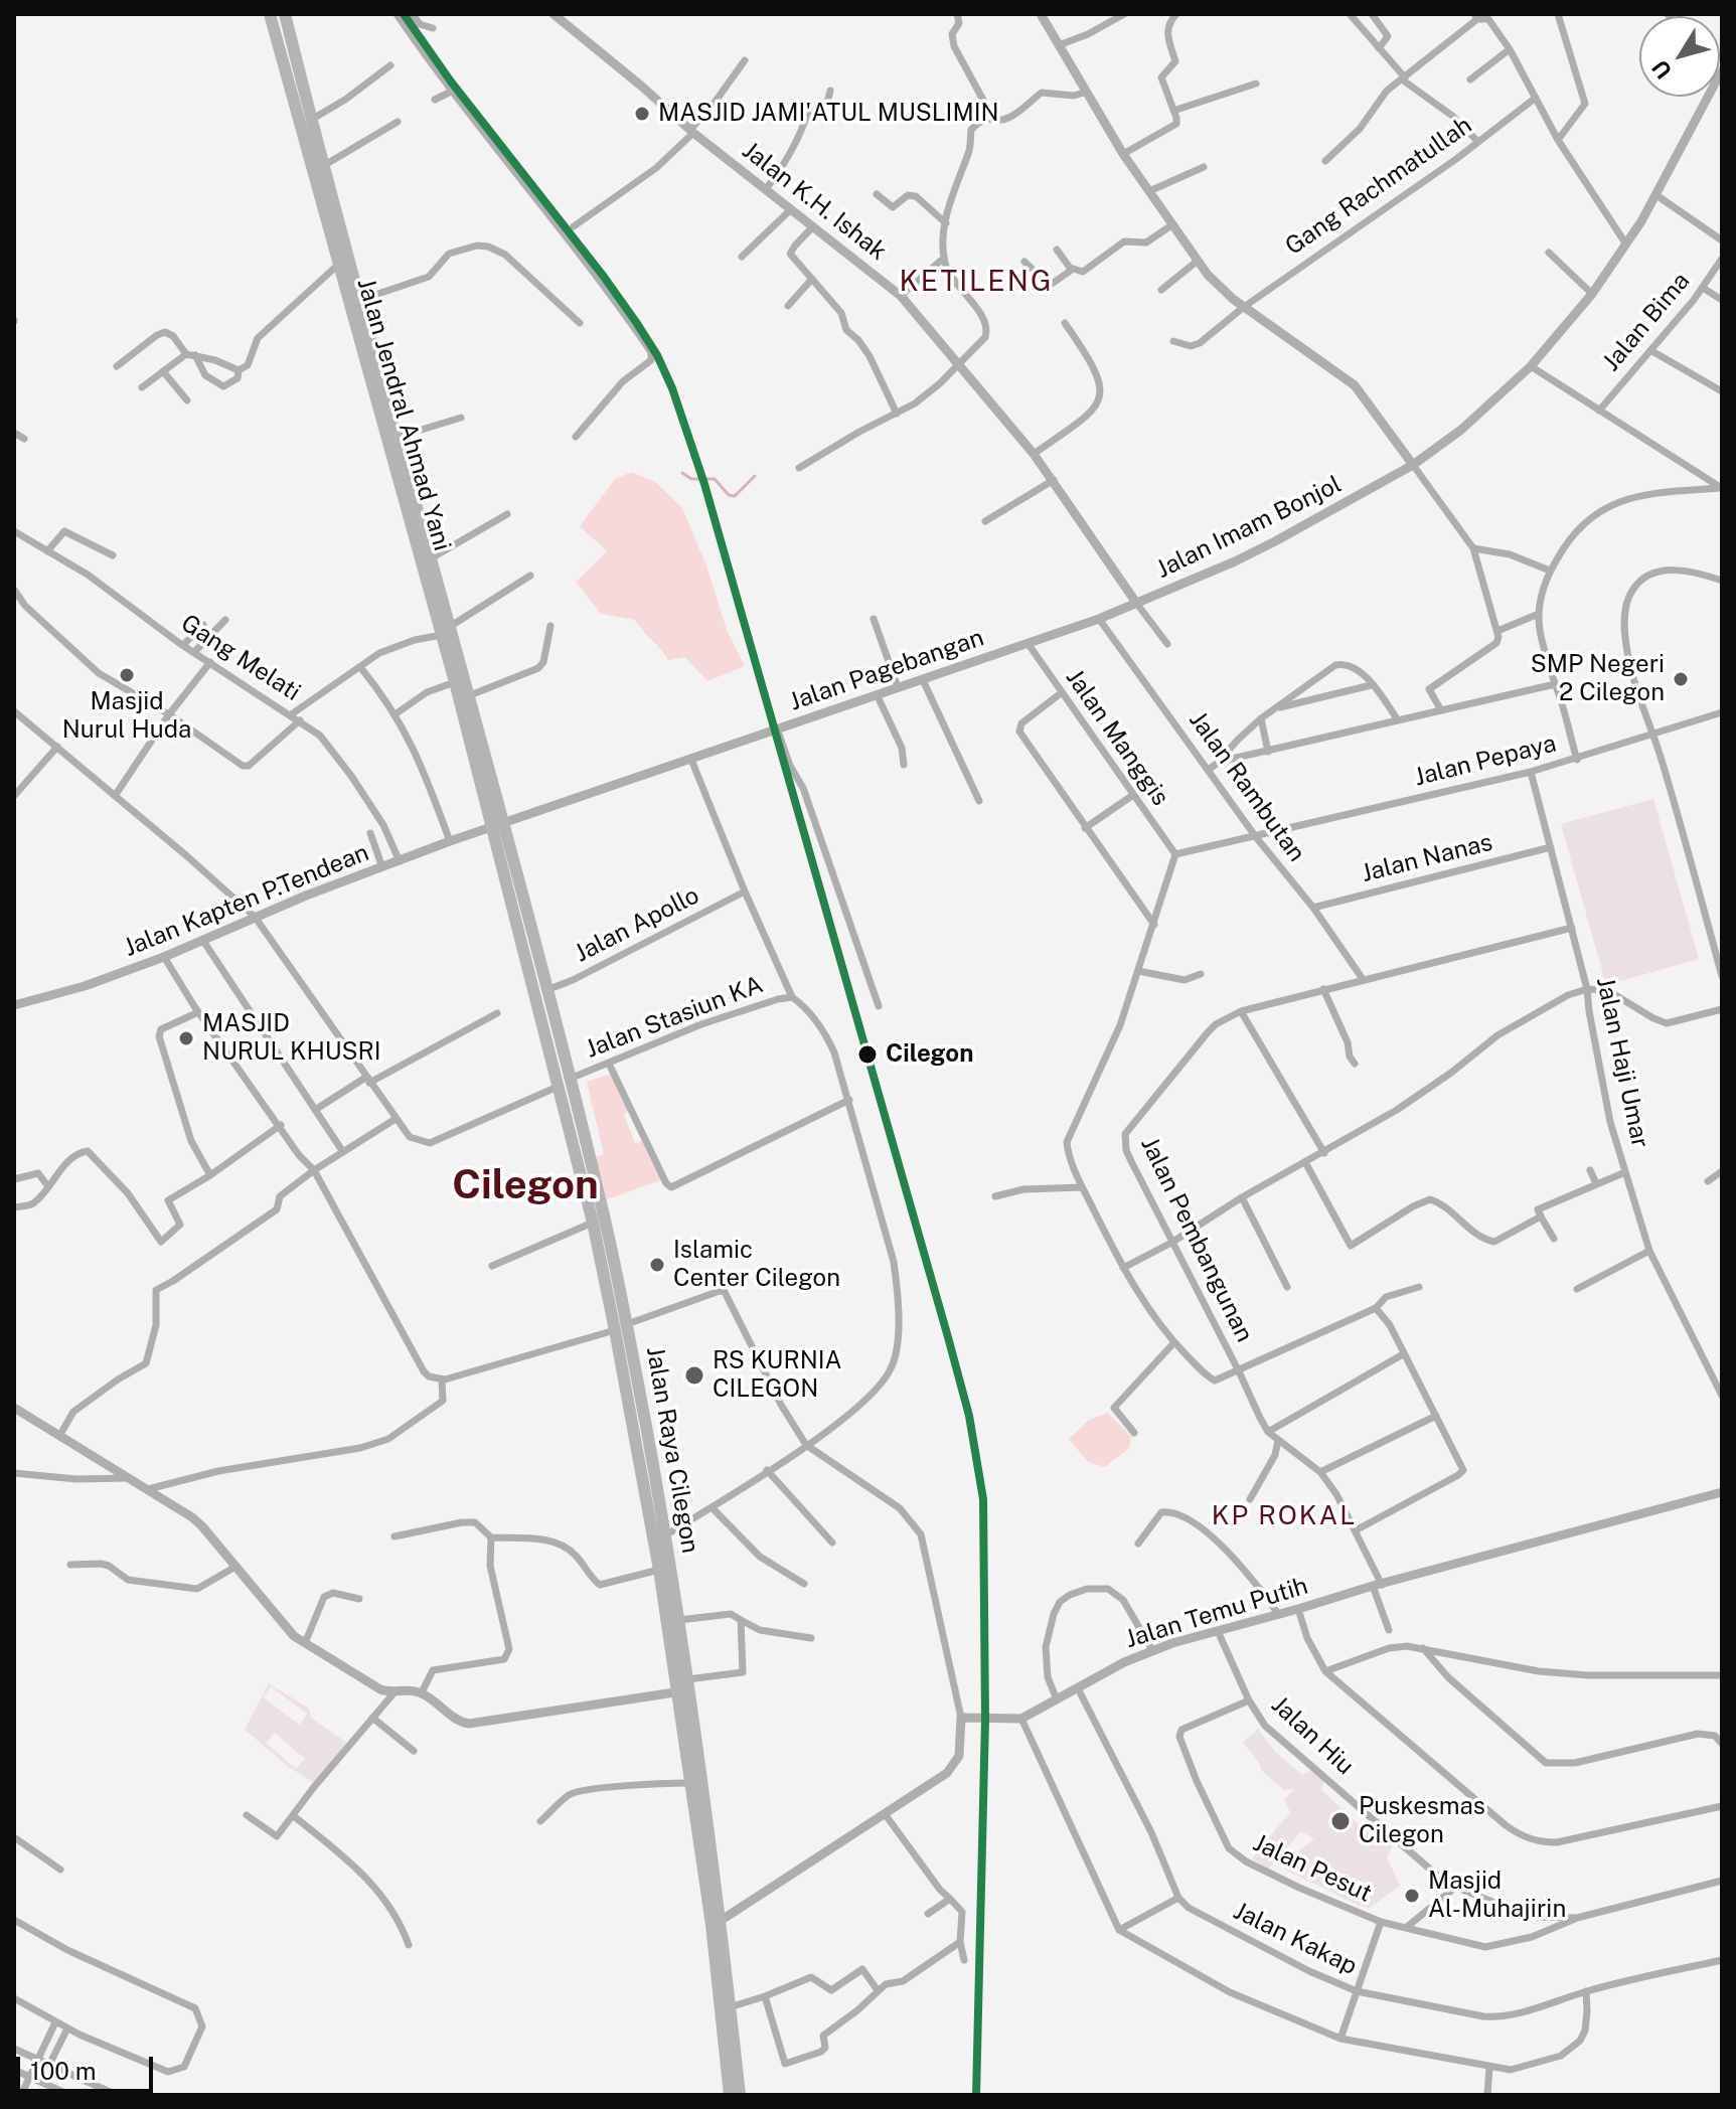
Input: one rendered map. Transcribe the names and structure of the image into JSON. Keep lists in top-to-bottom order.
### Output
{
  "streets": {
    "highway": ["Jalan Jendral Ahmad Yani", "Jalan Raya Cilegon"],
    "street": [
      "Gang Rachmatullah",
      "Jalan K.H. Ishak",
      "Jalan Bima",
      "Jalan Imam Bonjol",
      "Gang Melati",
      "Jalan Pagebangan",
      "Jalan Manggis",
      "Jalan Pepaya",
      "Jalan Rambutan",
      "Jalan Nanas",
      "Jalan Kapten P.Tendean",
      "Jalan Apollo",
      "Jalan Stasiun KA",
      "Jalan Haji Umar",
      "Jalan Pembangunan",
      "Jalan Temu Putih",
      "Jalan Hiu",
      "Jalan Pesut",
      "Jalan Kakap"
    ]
  },
  "crossings": [
    ["Jalan K.H. Ishak", "Jalan Imam Bonjol"],
    ["Jalan Jendral Ahmad Yani", "Jalan Pagebangan"],
    ["Jalan Jendral Ahmad Yani", "Jalan Kapten P.Tendean"],
    ["Jalan Jendral Ahmad Yani", "Jalan Raya Cilegon"],
    ["Jalan Imam Bonjol", "Jalan Pagebangan"],
    ["Jalan Imam Bonjol", "Jalan Rambutan"],
    ["Gang Melati", "Jalan Kapten P.Tendean"],
    ["Jalan Pagebangan", "Jalan Manggis"],
    ["Jalan Pagebangan", "Jalan Rambutan"],
    ["Jalan Pagebangan", "Jalan Kapten P.Tendean"],
    ["Jalan Pagebangan", "Jalan Raya Cilegon"],
    ["Jalan Manggis", "Jalan Pepaya"],
    ["Jalan Pepaya", "Jalan Rambutan"],
    ["Jalan Pepaya", "Jalan Haji Umar"],
    ["Jalan Rambutan", "Jalan Nanas"],
    ["Jalan Rambutan", "Jalan Pembangunan"],
    ["Jalan Nanas", "Jalan Haji Umar"],
    ["Jalan Kapten P.Tendean", "Jalan Raya Cilegon"],
    ["Jalan Apollo", "Jalan Raya Cilegon"],
    ["Jalan Stasiun KA", "Jalan Raya Cilegon"],
    ["Jalan Haji Umar", "Jalan Pembangunan"],
    ["Jalan Pembangunan", "Jalan Temu Putih"],
    ["Jalan Temu Putih", "Jalan Hiu"],
    ["Jalan Hiu", "Jalan Pesut"]
  ],
  "districts": ["KETILENG", "Cilegon", "KP ROKAL"],
  "places": [
    "MASJID JAMI'ATUL MUSLIMIN",
    "Masjid Nurul Huda",
    "SMP Negeri 2 Cilegon",
    "MASJID NURUL KHUSRI",
    "Cilegon",
    "Islamic Center Cilegon",
    "RS KURNIA CILEGON",
    "Puskesmas Cilegon",
    "Masjid Al-Muhajirin"
  ],
  "scale_bar": "100 m",
  "north": "bottom left"
}
